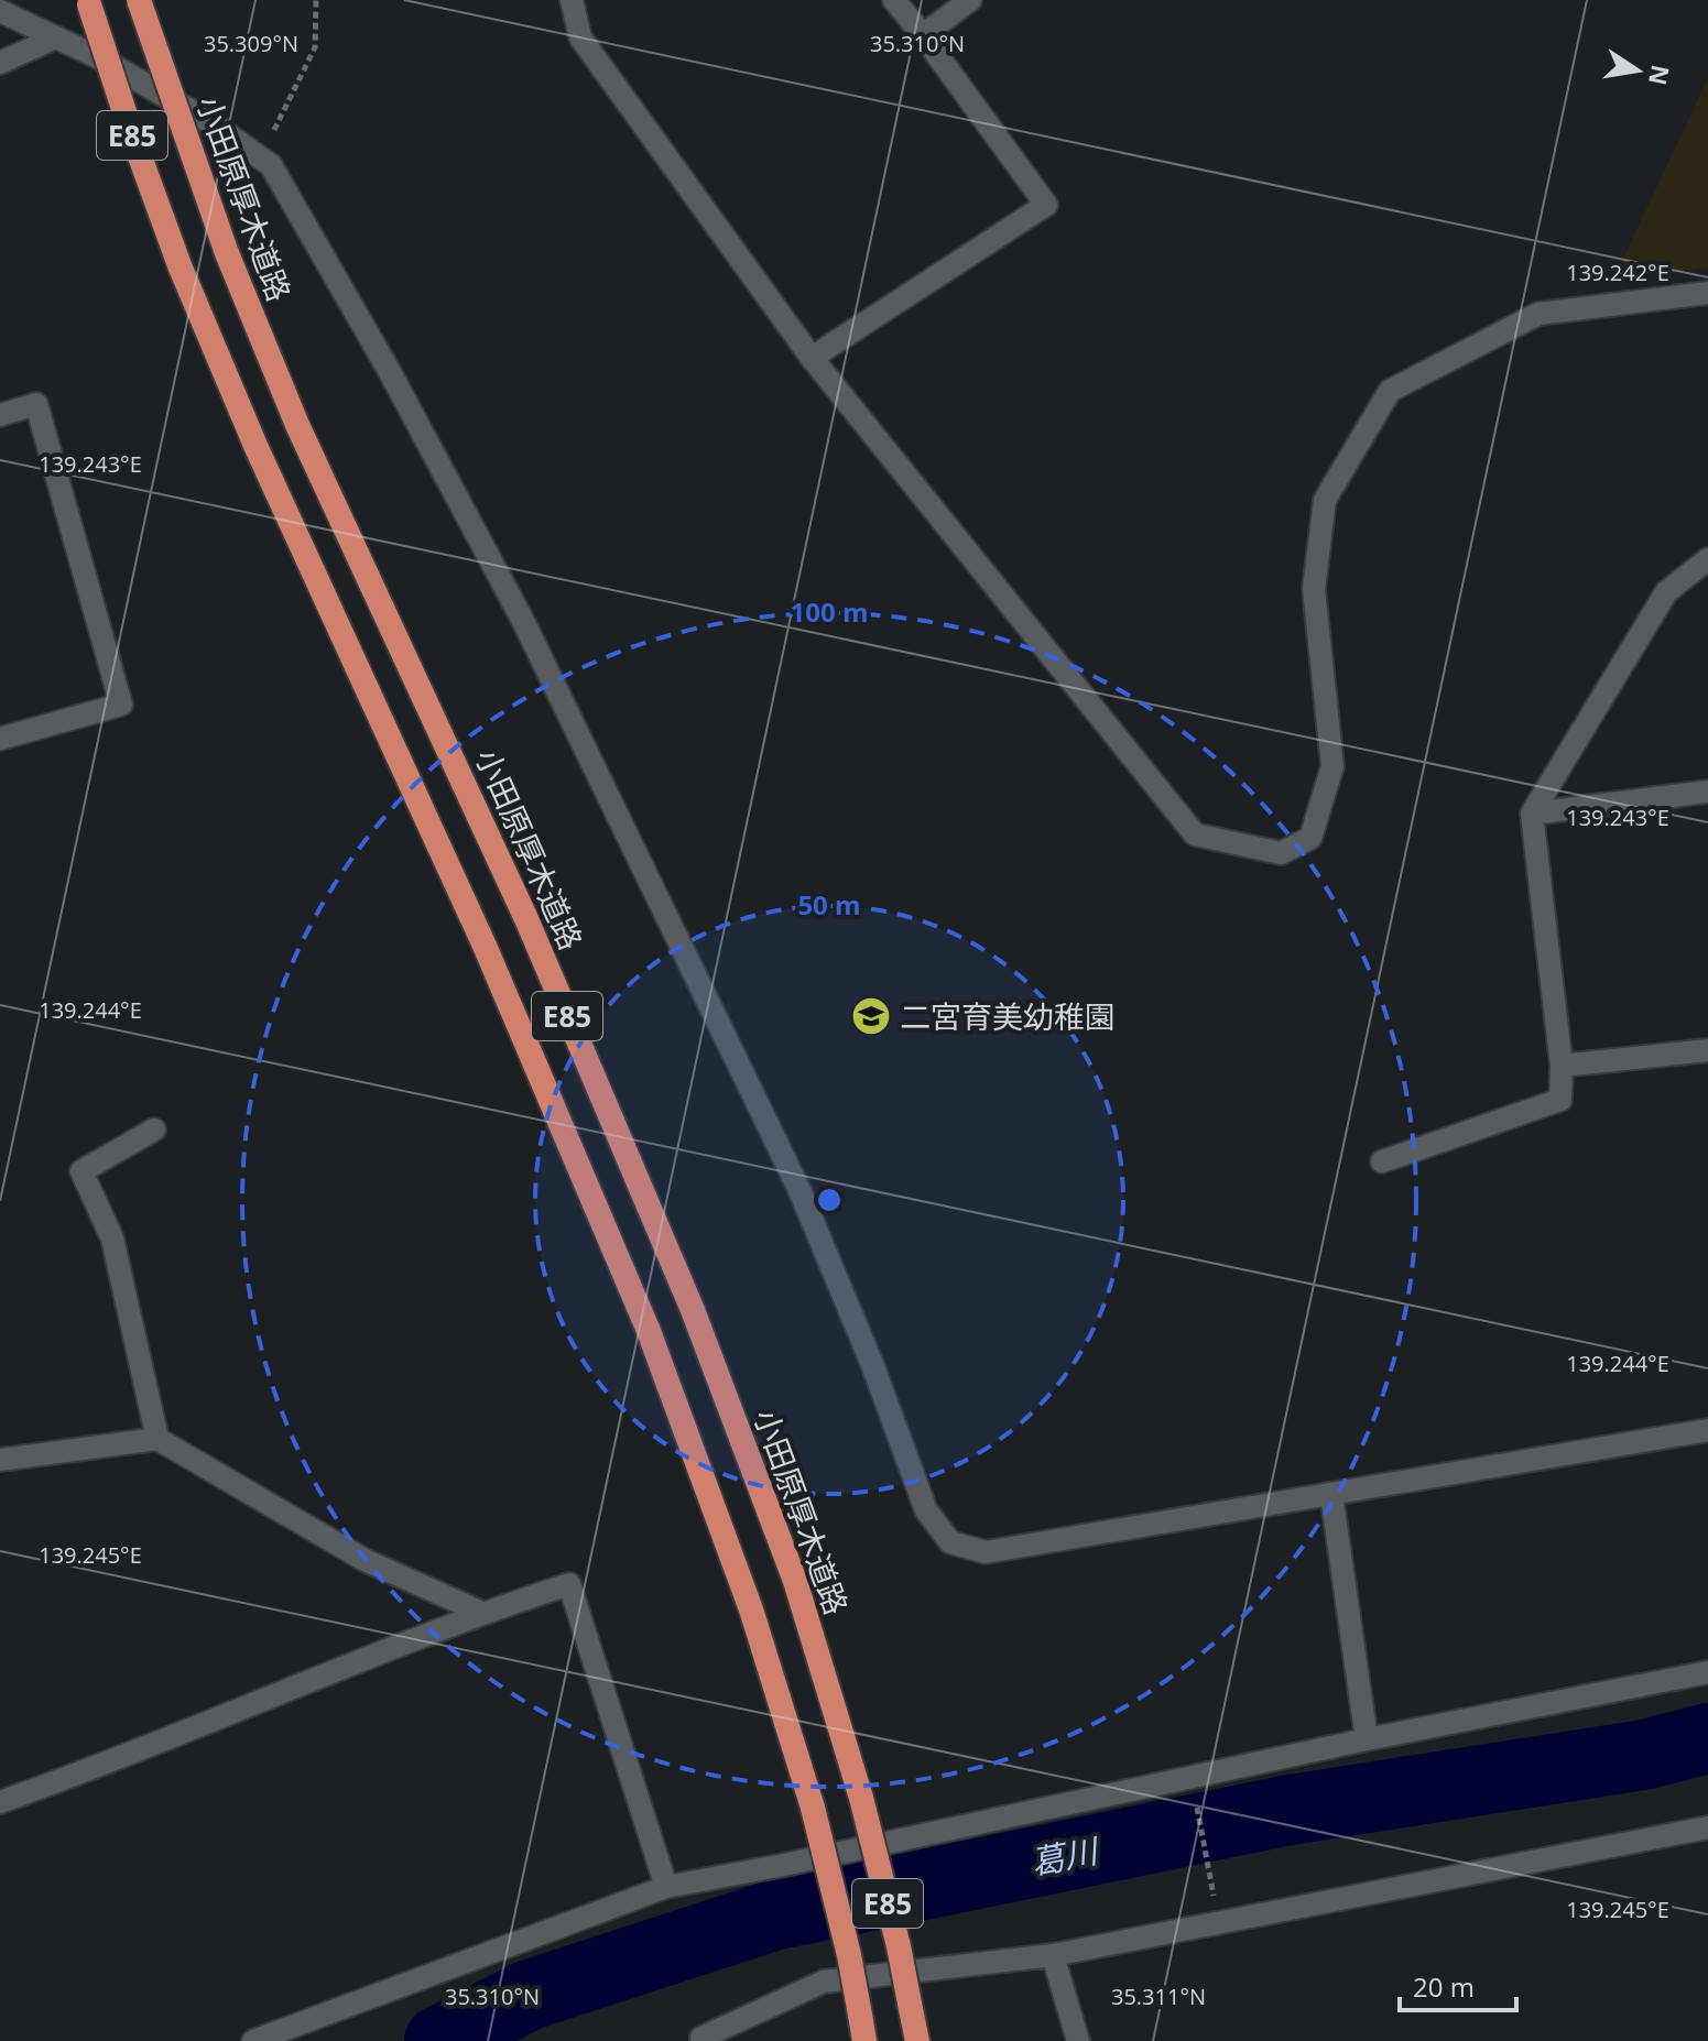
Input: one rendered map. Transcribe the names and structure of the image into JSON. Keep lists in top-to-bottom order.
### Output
{
  "streets": {
    "highway": ["E85", "小田原厚木道路"]
  },
  "water": ["葛川"],
  "places": {
    "school or university": ["二宮育美幼稚園"]
  },
  "scale_bar": "20 m",
  "north": "right",
  "coordinates": [
    "35.309°N",
    "35.310°N",
    "139.242°E",
    "139.243°E",
    "139.244°E",
    "139.245°E",
    "35.311°N"
  ],
  "rings": ["100 m", "50 m"]
}
